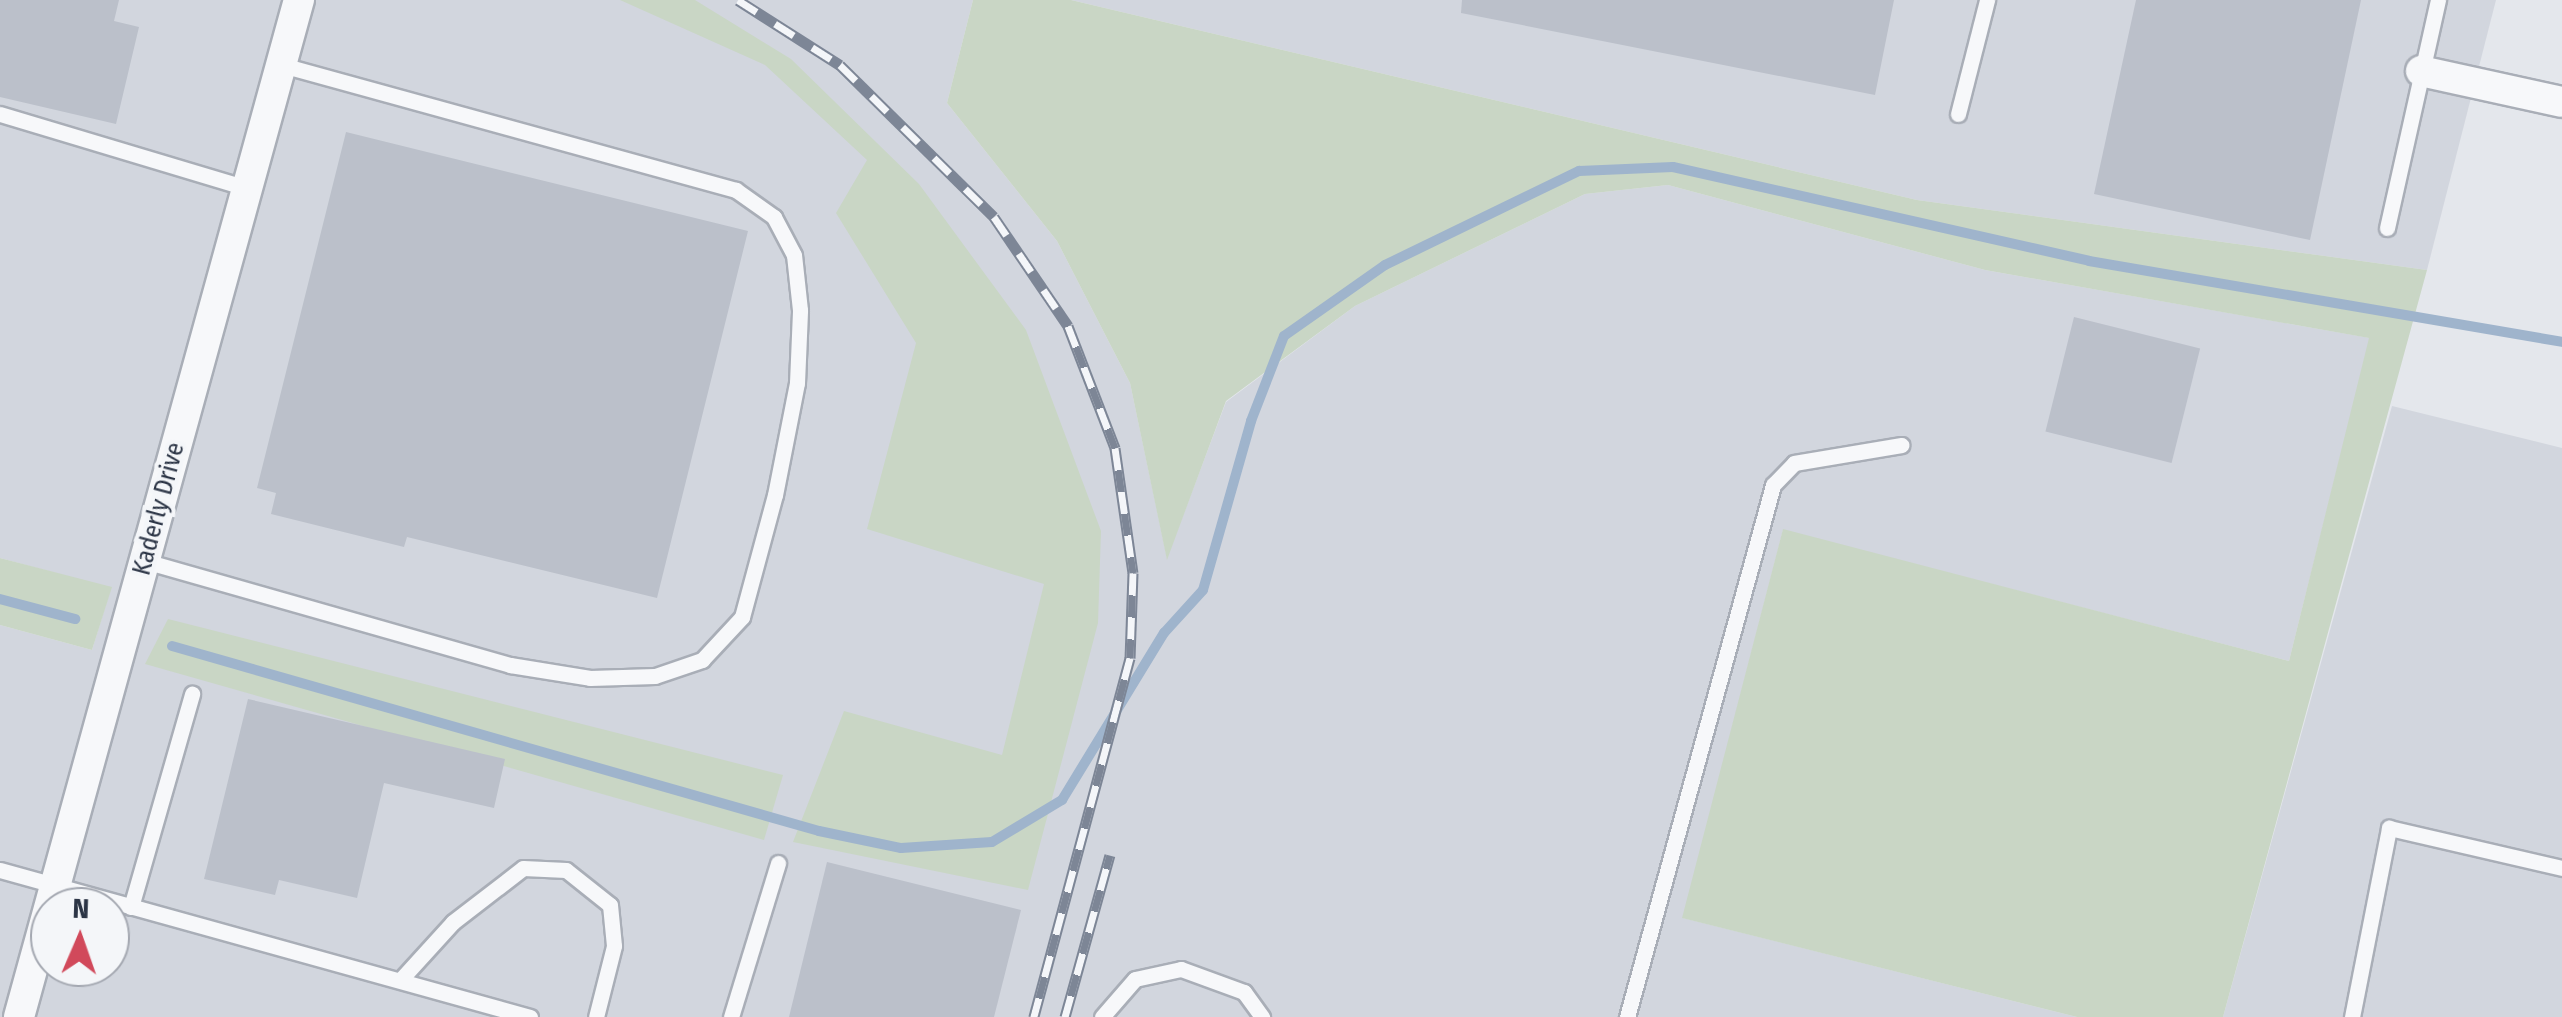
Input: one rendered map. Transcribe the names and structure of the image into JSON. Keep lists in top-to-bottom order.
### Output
{
  "streets": {
    "street": ["Kaderly Drive"]
  },
  "north": "top"
}
